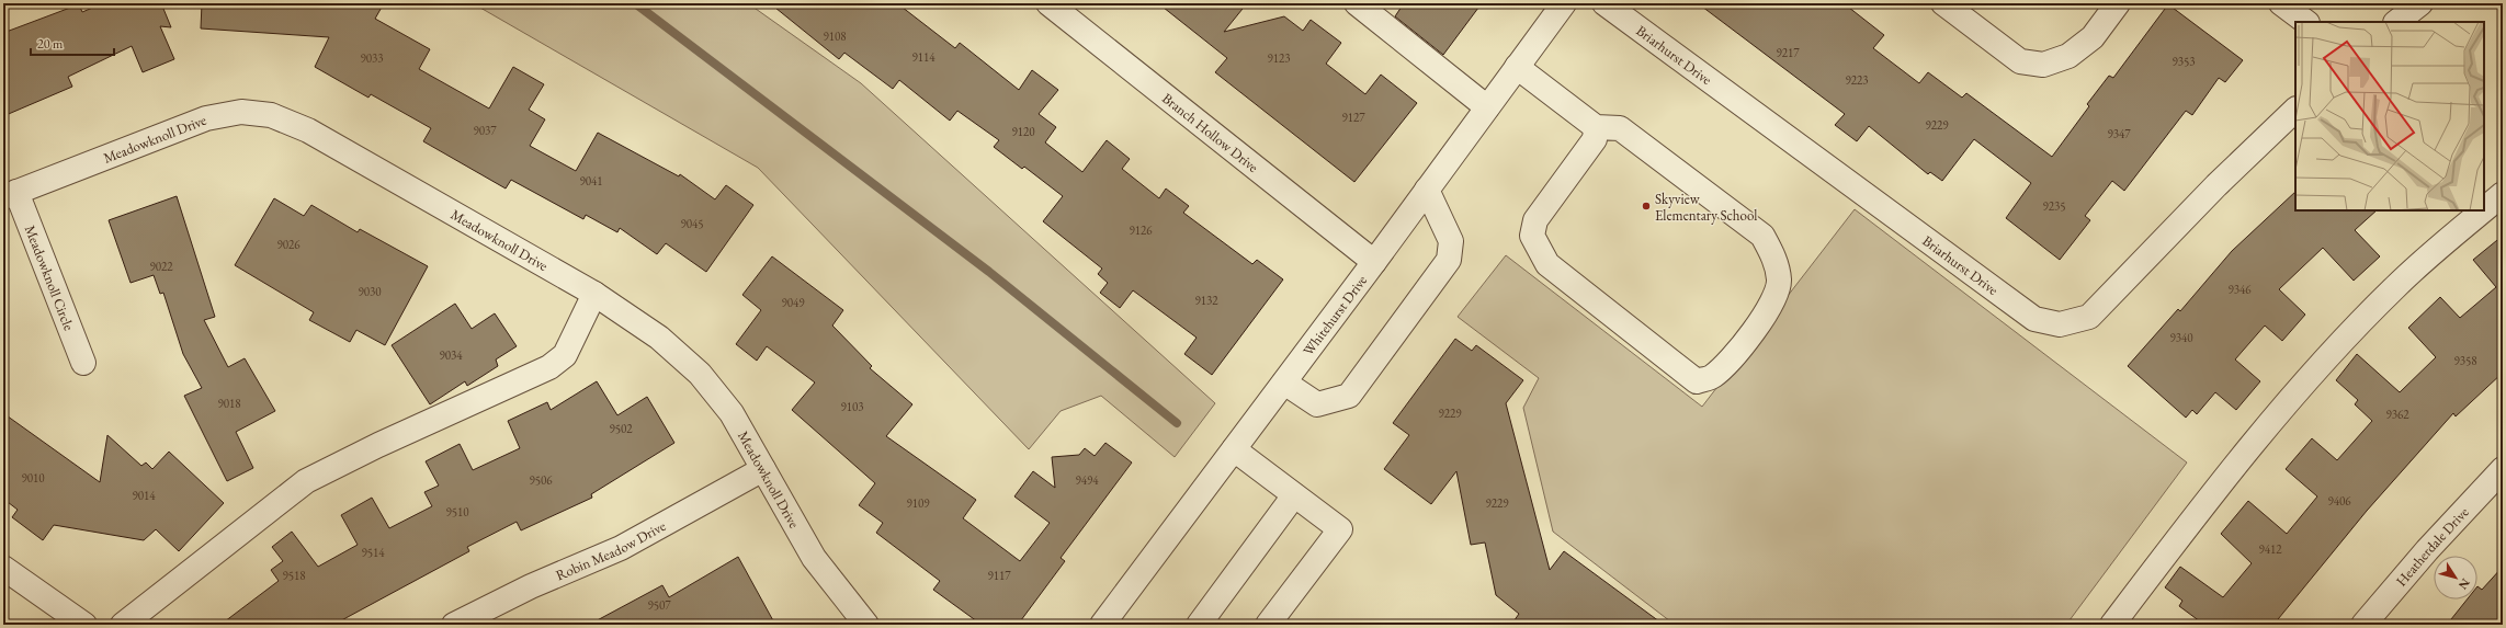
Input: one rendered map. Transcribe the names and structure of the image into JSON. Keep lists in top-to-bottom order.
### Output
{
  "streets": {
    "street": [
      "Briarhurst Drive",
      "Branch Hollow Drive",
      "Meadowknoll Drive",
      "Meadowknoll Circle",
      "Whitehurst Drive",
      "Heatherdale Drive",
      "Robin Meadow Drive"
    ]
  },
  "crossings": [
    ["Branch Hollow Drive", "Whitehurst Drive"],
    ["Meadowknoll Drive", "Meadowknoll Circle"],
    ["Meadowknoll Drive", "Robin Meadow Drive"]
  ],
  "places": ["Skyview Elementary School"],
  "house_numbers": [
    "9108",
    "9217",
    "9114",
    "9033",
    "9123",
    "9353",
    "9223",
    "9127",
    "9229",
    "9037",
    "9120",
    "9347",
    "9041",
    "9235",
    "9045",
    "9126",
    "9026",
    "9022",
    "9346",
    "9030",
    "9132",
    "9049",
    "9340",
    "9034",
    "9358",
    "9018",
    "9103",
    "9229",
    "9362",
    "9502",
    "9010",
    "9506",
    "9494",
    "9014",
    "9406",
    "9109",
    "9229",
    "9510",
    "9412",
    "9514",
    "9518",
    "9117",
    "9507"
  ],
  "scale_bar": "20 m",
  "north": "bottom right"
}
